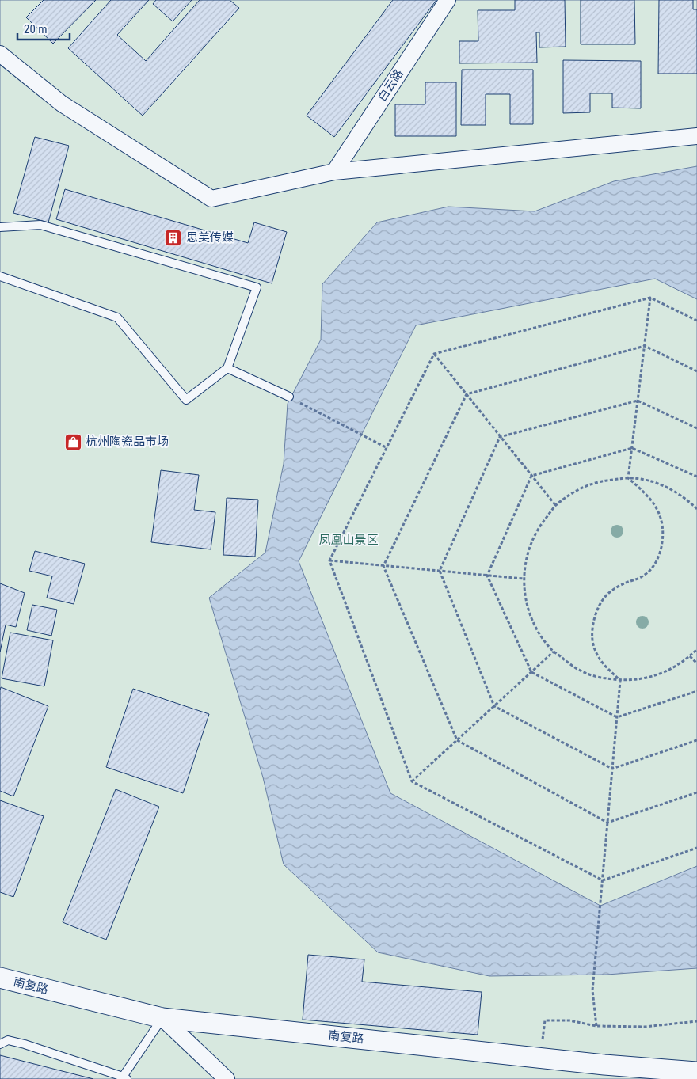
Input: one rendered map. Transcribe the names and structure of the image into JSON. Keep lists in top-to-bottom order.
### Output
{
  "streets": {
    "street": ["白云路", "南复路"]
  },
  "parks": ["凤凰山景区"],
  "places": {
    "building": ["思美传媒"],
    "shop": ["杭州陶瓷品市场"]
  },
  "scale_bar": "20 m"
}
